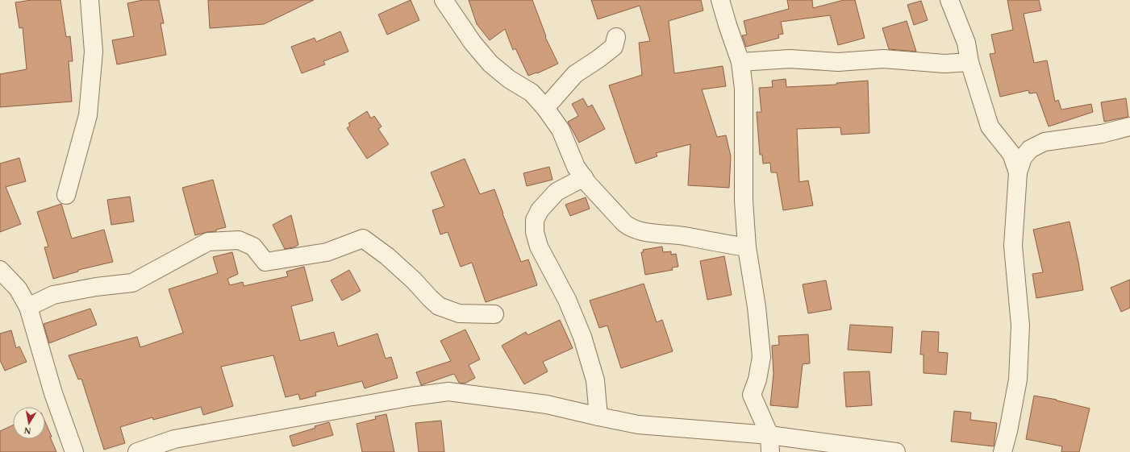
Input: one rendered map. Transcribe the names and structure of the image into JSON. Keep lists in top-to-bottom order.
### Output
{
  "north": "bottom"
}
